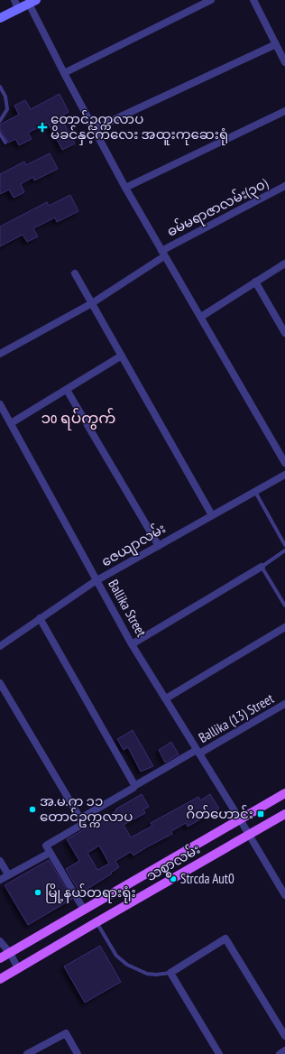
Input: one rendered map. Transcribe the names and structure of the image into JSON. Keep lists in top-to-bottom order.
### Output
{
  "streets": {
    "main road": ["သစ္စာလမ်း"],
    "street": [
      "ဓမ်မရာဇာလမ်း(၃၀)",
      "ဇေယျာလမ်း",
      "Ballika Street",
      "Ballika (13) Street"
    ]
  },
  "crossings": [
    ["ဇေယျာလမ်း", "Ballika Street"],
    ["Ballika Street", "Ballika (13) Street"],
    ["Ballika Street", "သစ္စာလမ်း"]
  ],
  "districts": ["၁o ရပ်ကွက်"],
  "places": {
    "health": ["တောင်ဥက္ကလာပ မိခင်နှင့်ကလေး အထူးကုဆေးရုံ"],
    "other": ["အ.မ.က ၁၁ တောင်ဥက္ကလာပ", "Strcda Aut0", "မြို့နယ်တရားရုံး"],
    "transit": ["ဂိတ်ဟောင်း"]
  }
}
